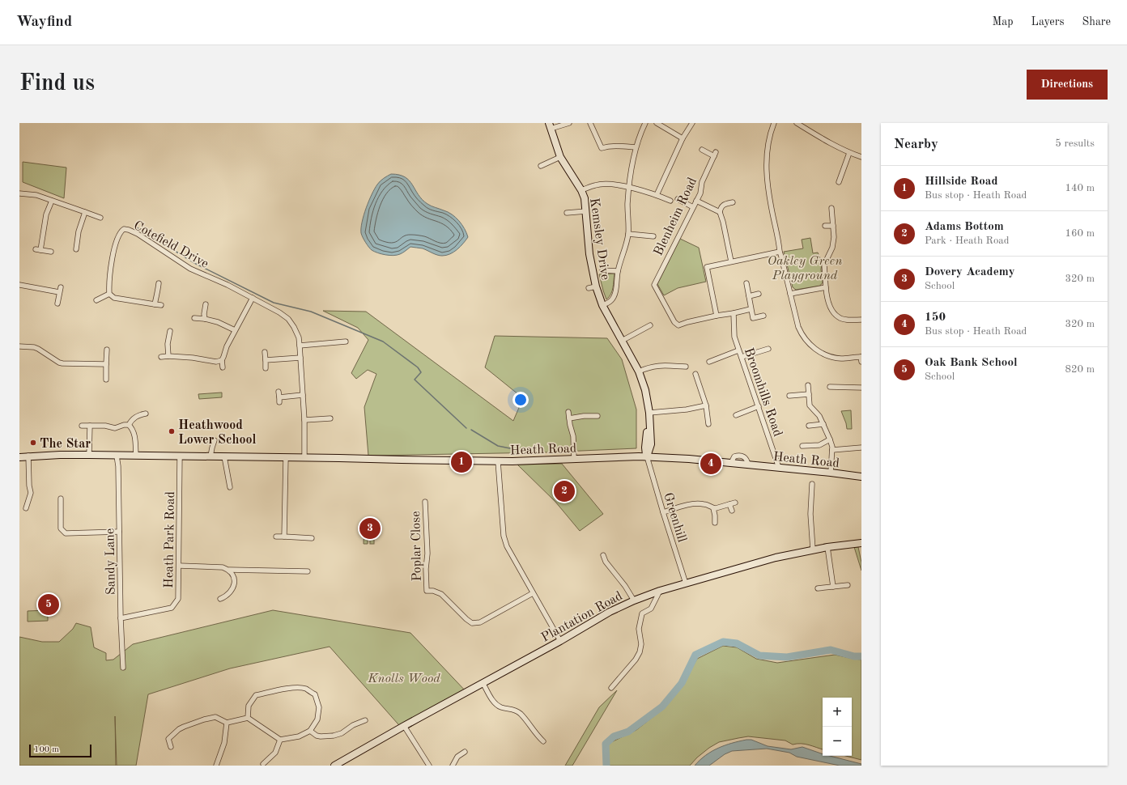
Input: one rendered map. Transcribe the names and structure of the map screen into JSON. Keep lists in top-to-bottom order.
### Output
{
  "streets": {
    "street": [
      "Blenheim Road",
      "Kemsley Drive",
      "Cotefield Drive",
      "Broomhills Road",
      "Heath Road",
      "Greenhill",
      "Heath Park Road",
      "Poplar Close",
      "Sandy Lane",
      "Plantation Road"
    ]
  },
  "crossings": [
    ["Kemsley Drive", "Heath Road"],
    ["Kemsley Drive", "Greenhill"],
    ["Cotefield Drive", "Heath Road"],
    ["Broomhills Road", "Heath Road"],
    ["Heath Road", "Greenhill"],
    ["Heath Road", "Heath Park Road"],
    ["Heath Road", "Sandy Lane"],
    ["Greenhill", "Plantation Road"],
    ["Heath Park Road", "Sandy Lane"]
  ],
  "parks": ["Oakley Green Playground", "Knolls Wood"],
  "places": ["Heathwood Lower School", "The Star"],
  "scale_bar": "100 m",
  "page": {
    "header": "Wayfind",
    "nav": ["Map", "Layers", "Share"],
    "buttons": "Directions",
    "title": "Find us",
    "heading": ["Nearby", "5 results"],
    "list": [
      {
        "mark": "1",
        "name": "Hillside Road",
        "note": "Bus stop · Heath Road",
        "value": "140 m"
      },
      {
        "mark": "2",
        "name": "Adams Bottom",
        "note": "Park · Heath Road",
        "value": "160 m"
      },
      {
        "mark": "3",
        "name": "Dovery Academy",
        "note": "School",
        "value": "320 m"
      },
      {
        "mark": "4",
        "name": "150",
        "note": "Bus stop · Heath Road",
        "value": "320 m"
      },
      {
        "mark": "5",
        "name": "Oak Bank School",
        "note": "School",
        "value": "820 m"
      }
    ],
    "pins": [
      "1",
      "4",
      "2",
      "3",
      "5"
    ],
    "map_buttons": ["+", "−"],
    "scale": "100 m"
  }
}
